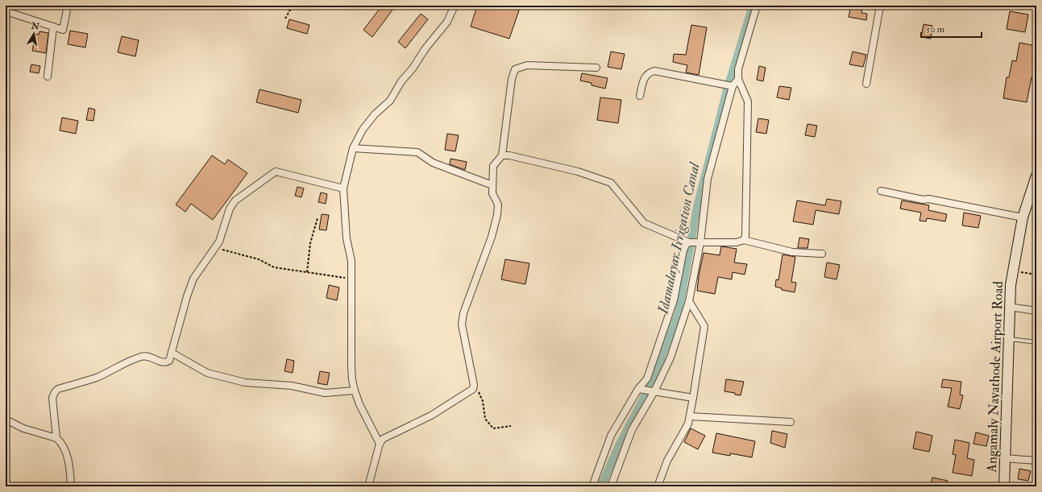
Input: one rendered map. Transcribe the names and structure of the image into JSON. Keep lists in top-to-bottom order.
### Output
{
  "streets": {
    "main road": ["Angamaly Nayathode Airport Road"]
  },
  "water": ["Idamalayar Irrigation Canal"],
  "scale_bar": "50 m",
  "north": "top"
}
